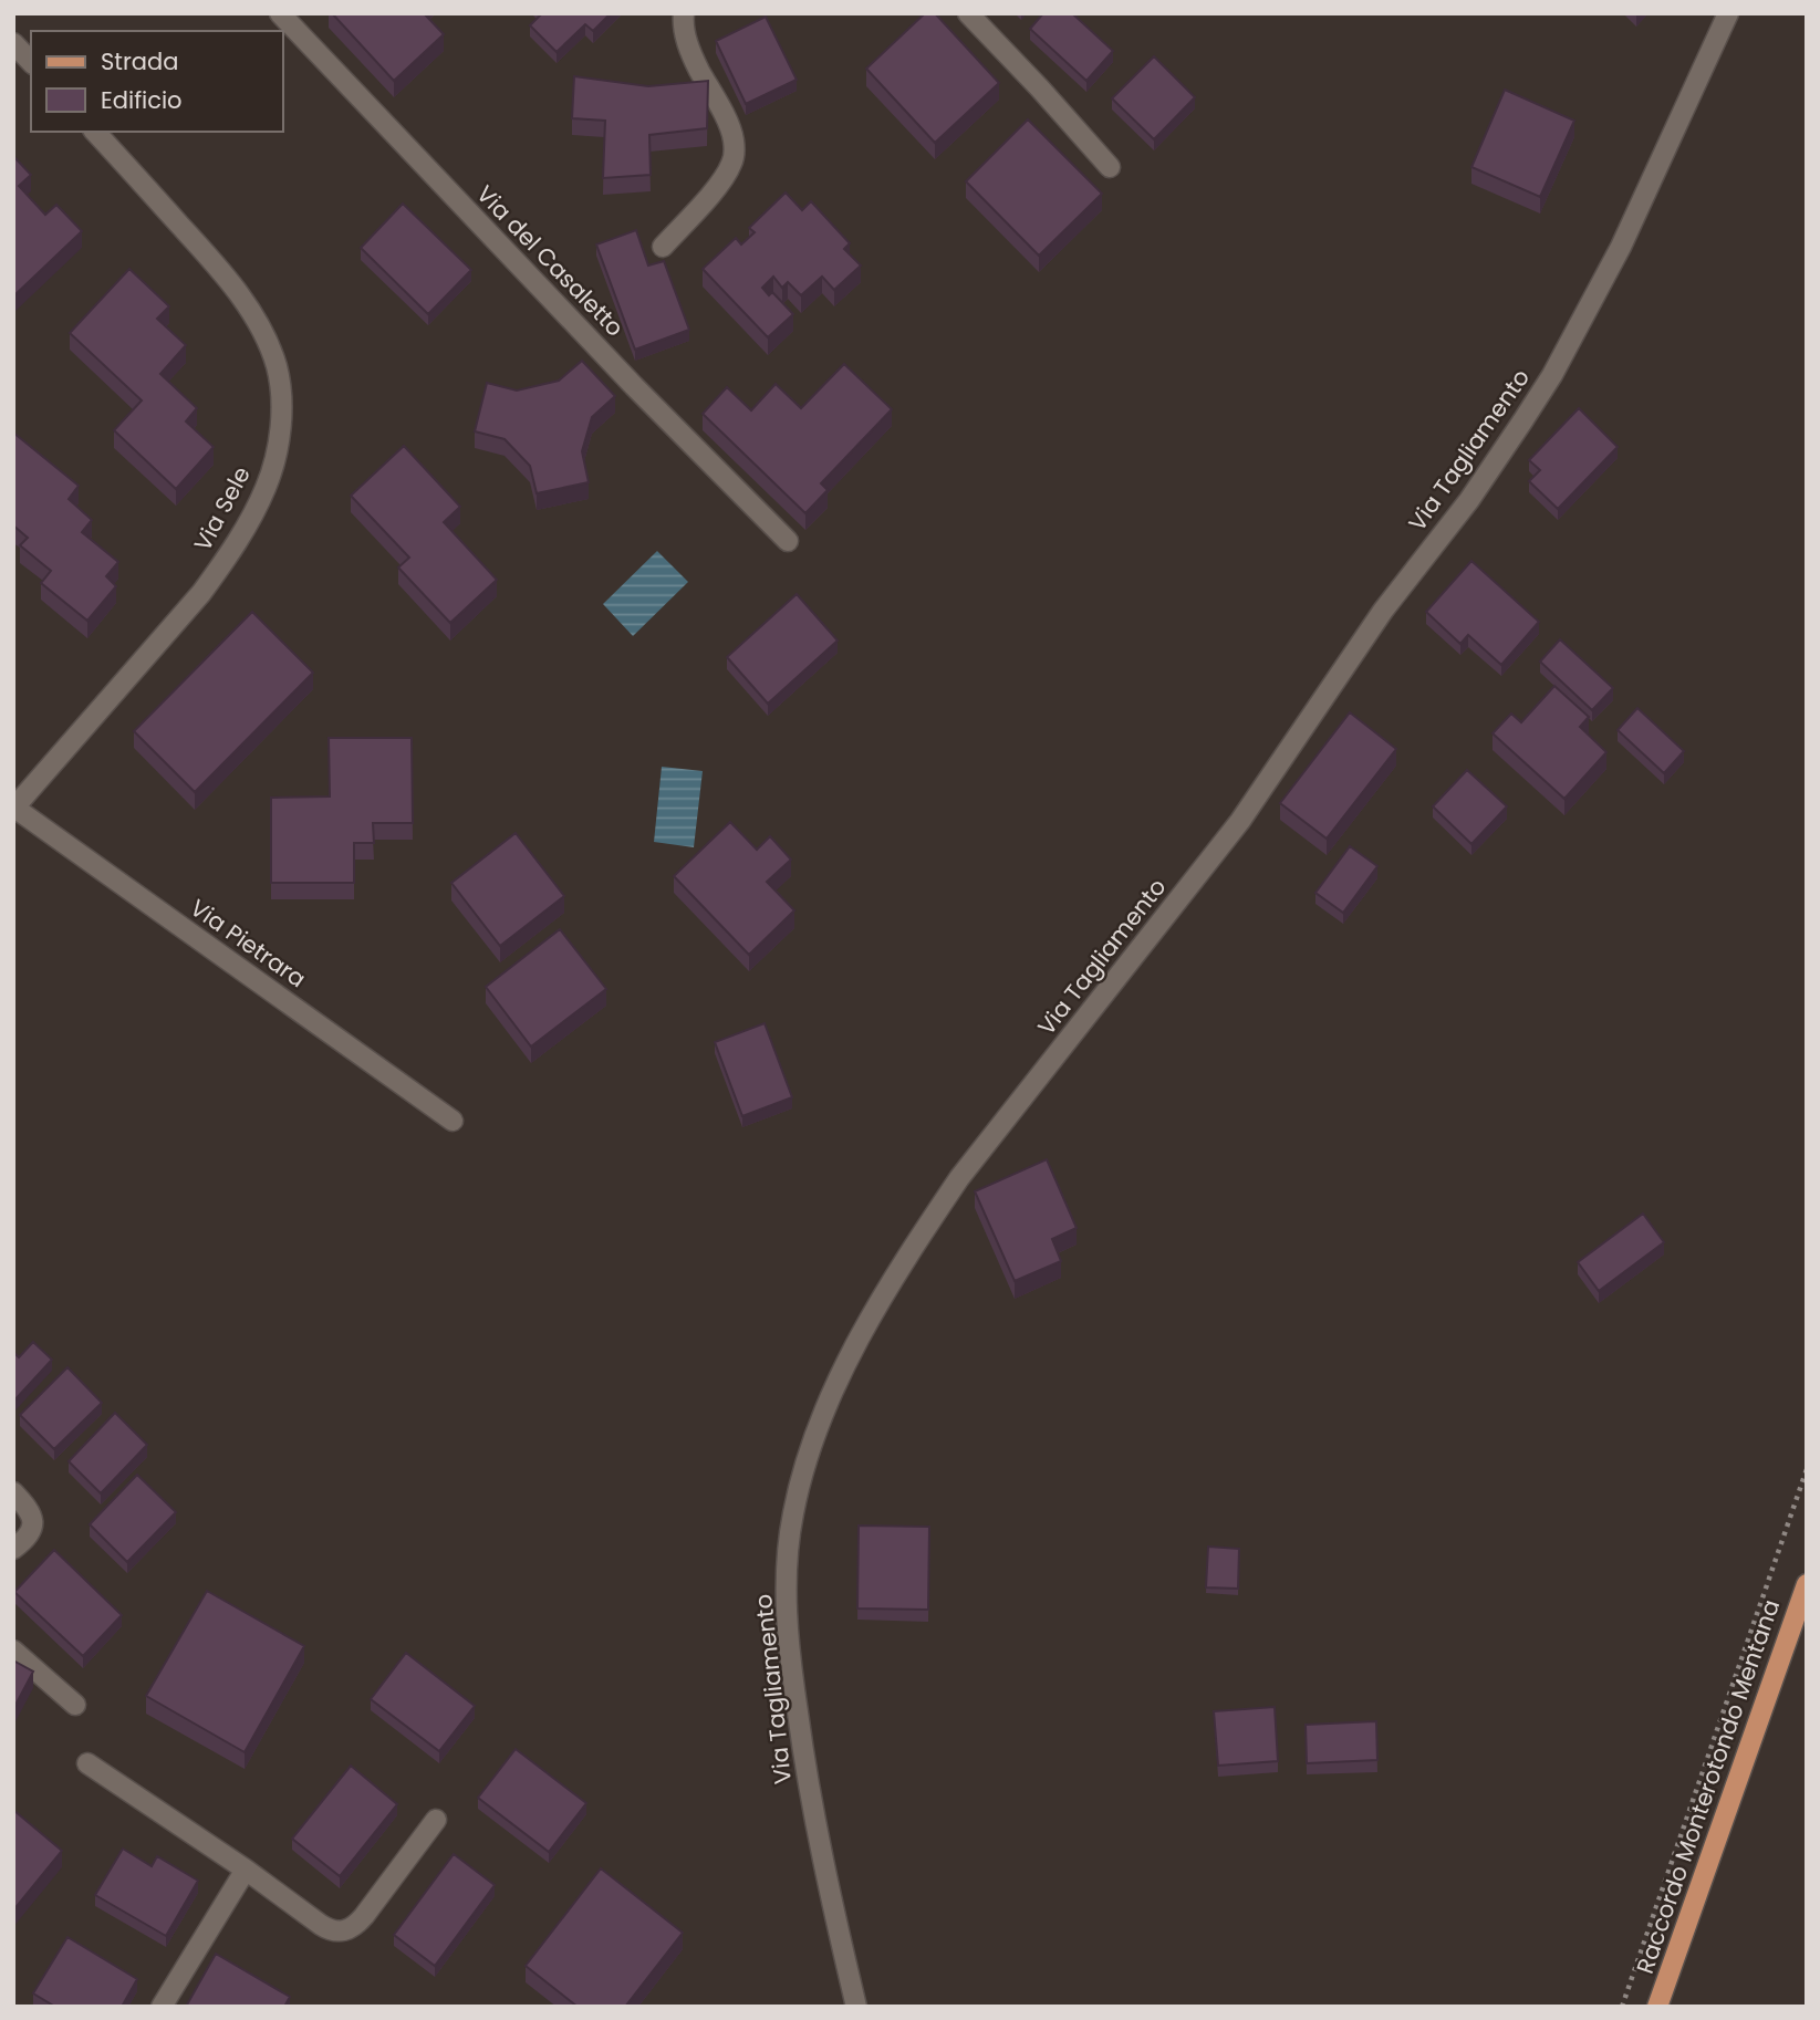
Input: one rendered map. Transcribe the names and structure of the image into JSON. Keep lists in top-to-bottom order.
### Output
{
  "streets": {
    "main road": ["Raccordo Monterotondo Mentana"],
    "street": [
      "Via del Casaletto",
      "Via Tagliamento",
      "Via Sele",
      "Via Pietrara"
    ]
  },
  "crossings": [
    ["Via Sele", "Via Pietrara"]
  ],
  "legend": ["Strada", "Edificio"]
}
